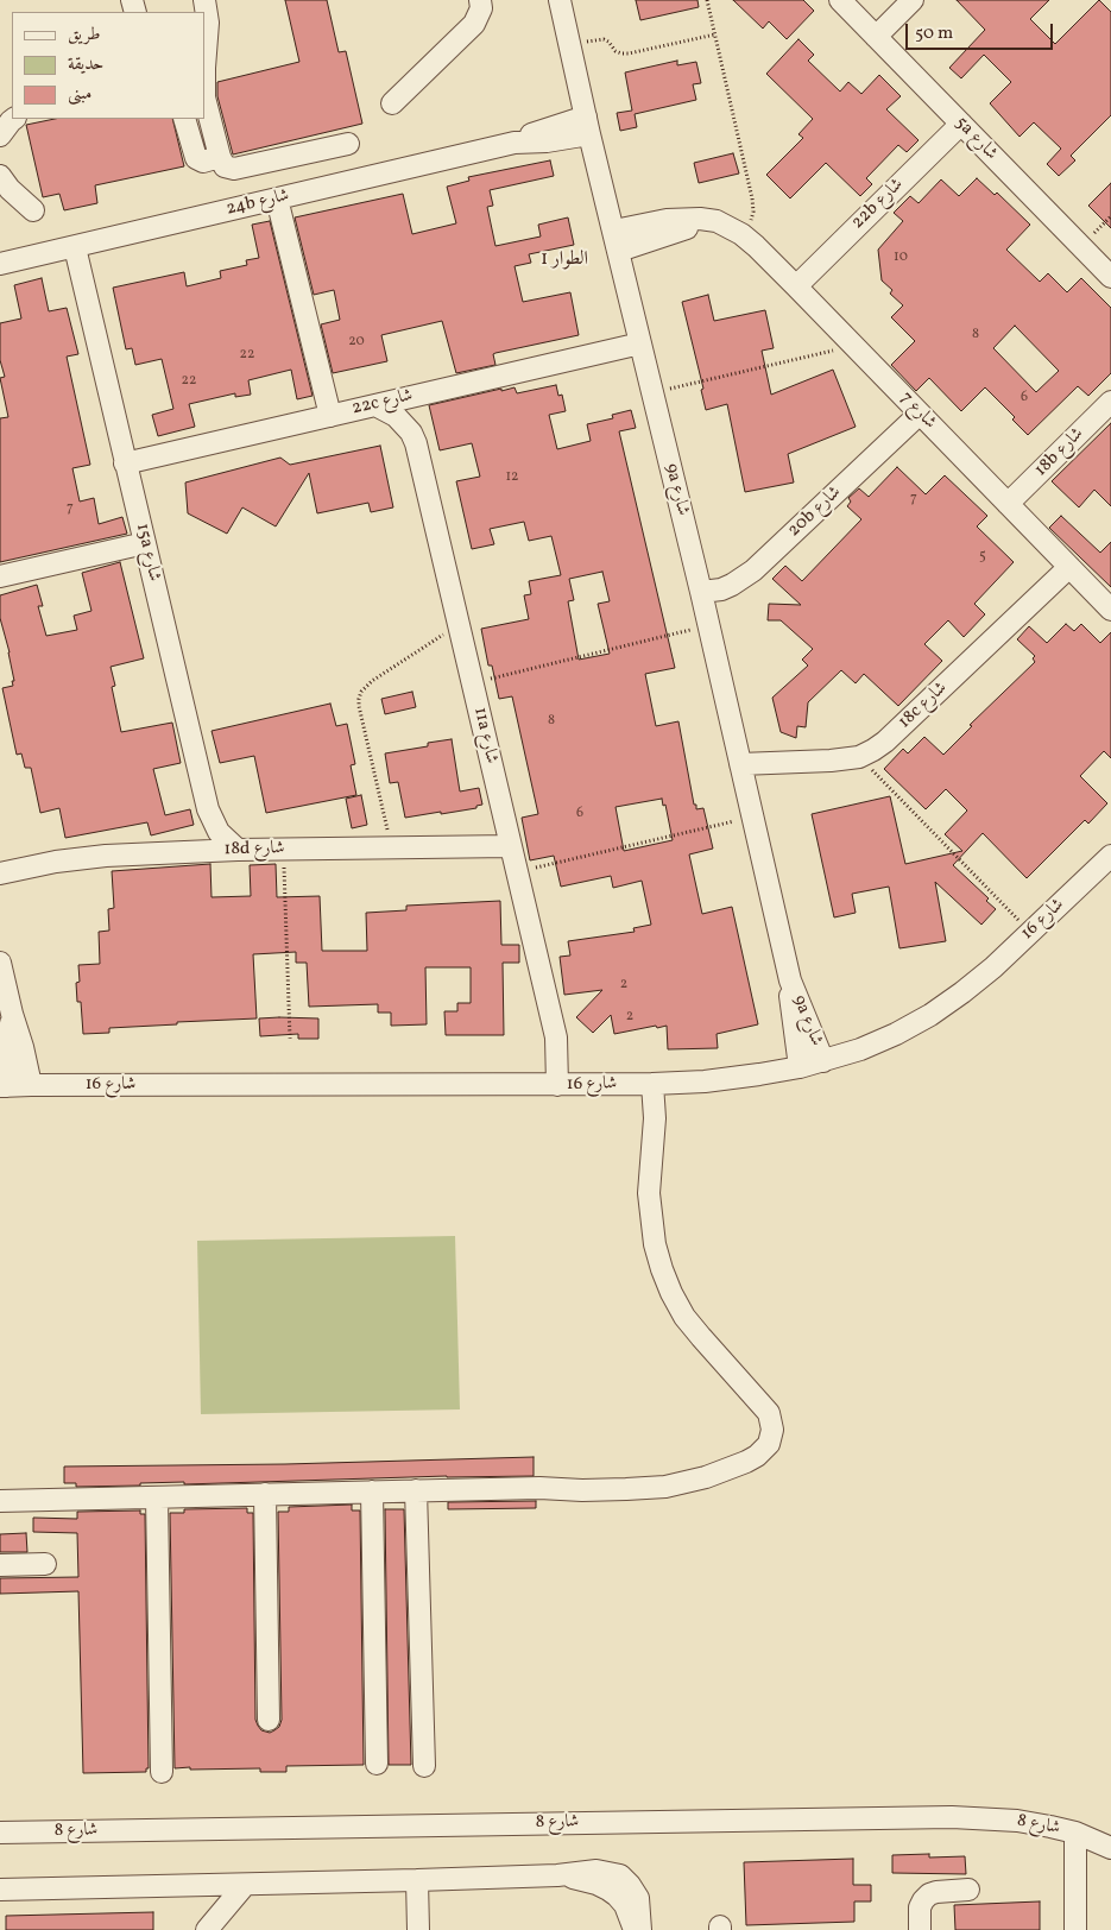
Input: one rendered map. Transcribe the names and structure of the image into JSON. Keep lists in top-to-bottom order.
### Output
{
  "streets": {
    "street": [
      "5a شارع",
      "24b شارع",
      "22b شارع",
      "22c شارع",
      "شارع 7",
      "18b شارع",
      "9a شارع",
      "20b شارع",
      "15a شارع",
      "18c شارع",
      "11a شارع",
      "18d شارع",
      "شارع 16",
      "شارع 8"
    ]
  },
  "crossings": [
    ["5a شارع", "22b شارع"],
    ["24b شارع", "9a شارع"],
    ["24b شارع", "15a شارع"],
    ["22b شارع", "شارع 7"],
    ["22c شارع", "9a شارع"],
    ["22c شارع", "15a شارع"],
    ["22c شارع", "11a شارع"],
    ["شارع 7", "18b شارع"],
    ["شارع 7", "9a شارع"],
    ["شارع 7", "20b شارع"],
    ["شارع 7", "18c شارع"],
    ["9a شارع", "20b شارع"],
    ["9a شارع", "18c شارع"],
    ["9a شارع", "شارع 16"],
    ["15a شارع", "18d شارع"],
    ["11a شارع", "18d شارع"],
    ["11a شارع", "شارع 16"]
  ],
  "districts": ["الطوار 1"],
  "house_numbers": [
    "10",
    "8",
    "20",
    "22",
    "22",
    "6",
    "12",
    "7",
    "7",
    "5",
    "8",
    "6",
    "2",
    "2"
  ],
  "legend": ["طريق", "حديقة", "مبنى"],
  "scale_bar": "50 m"
}
